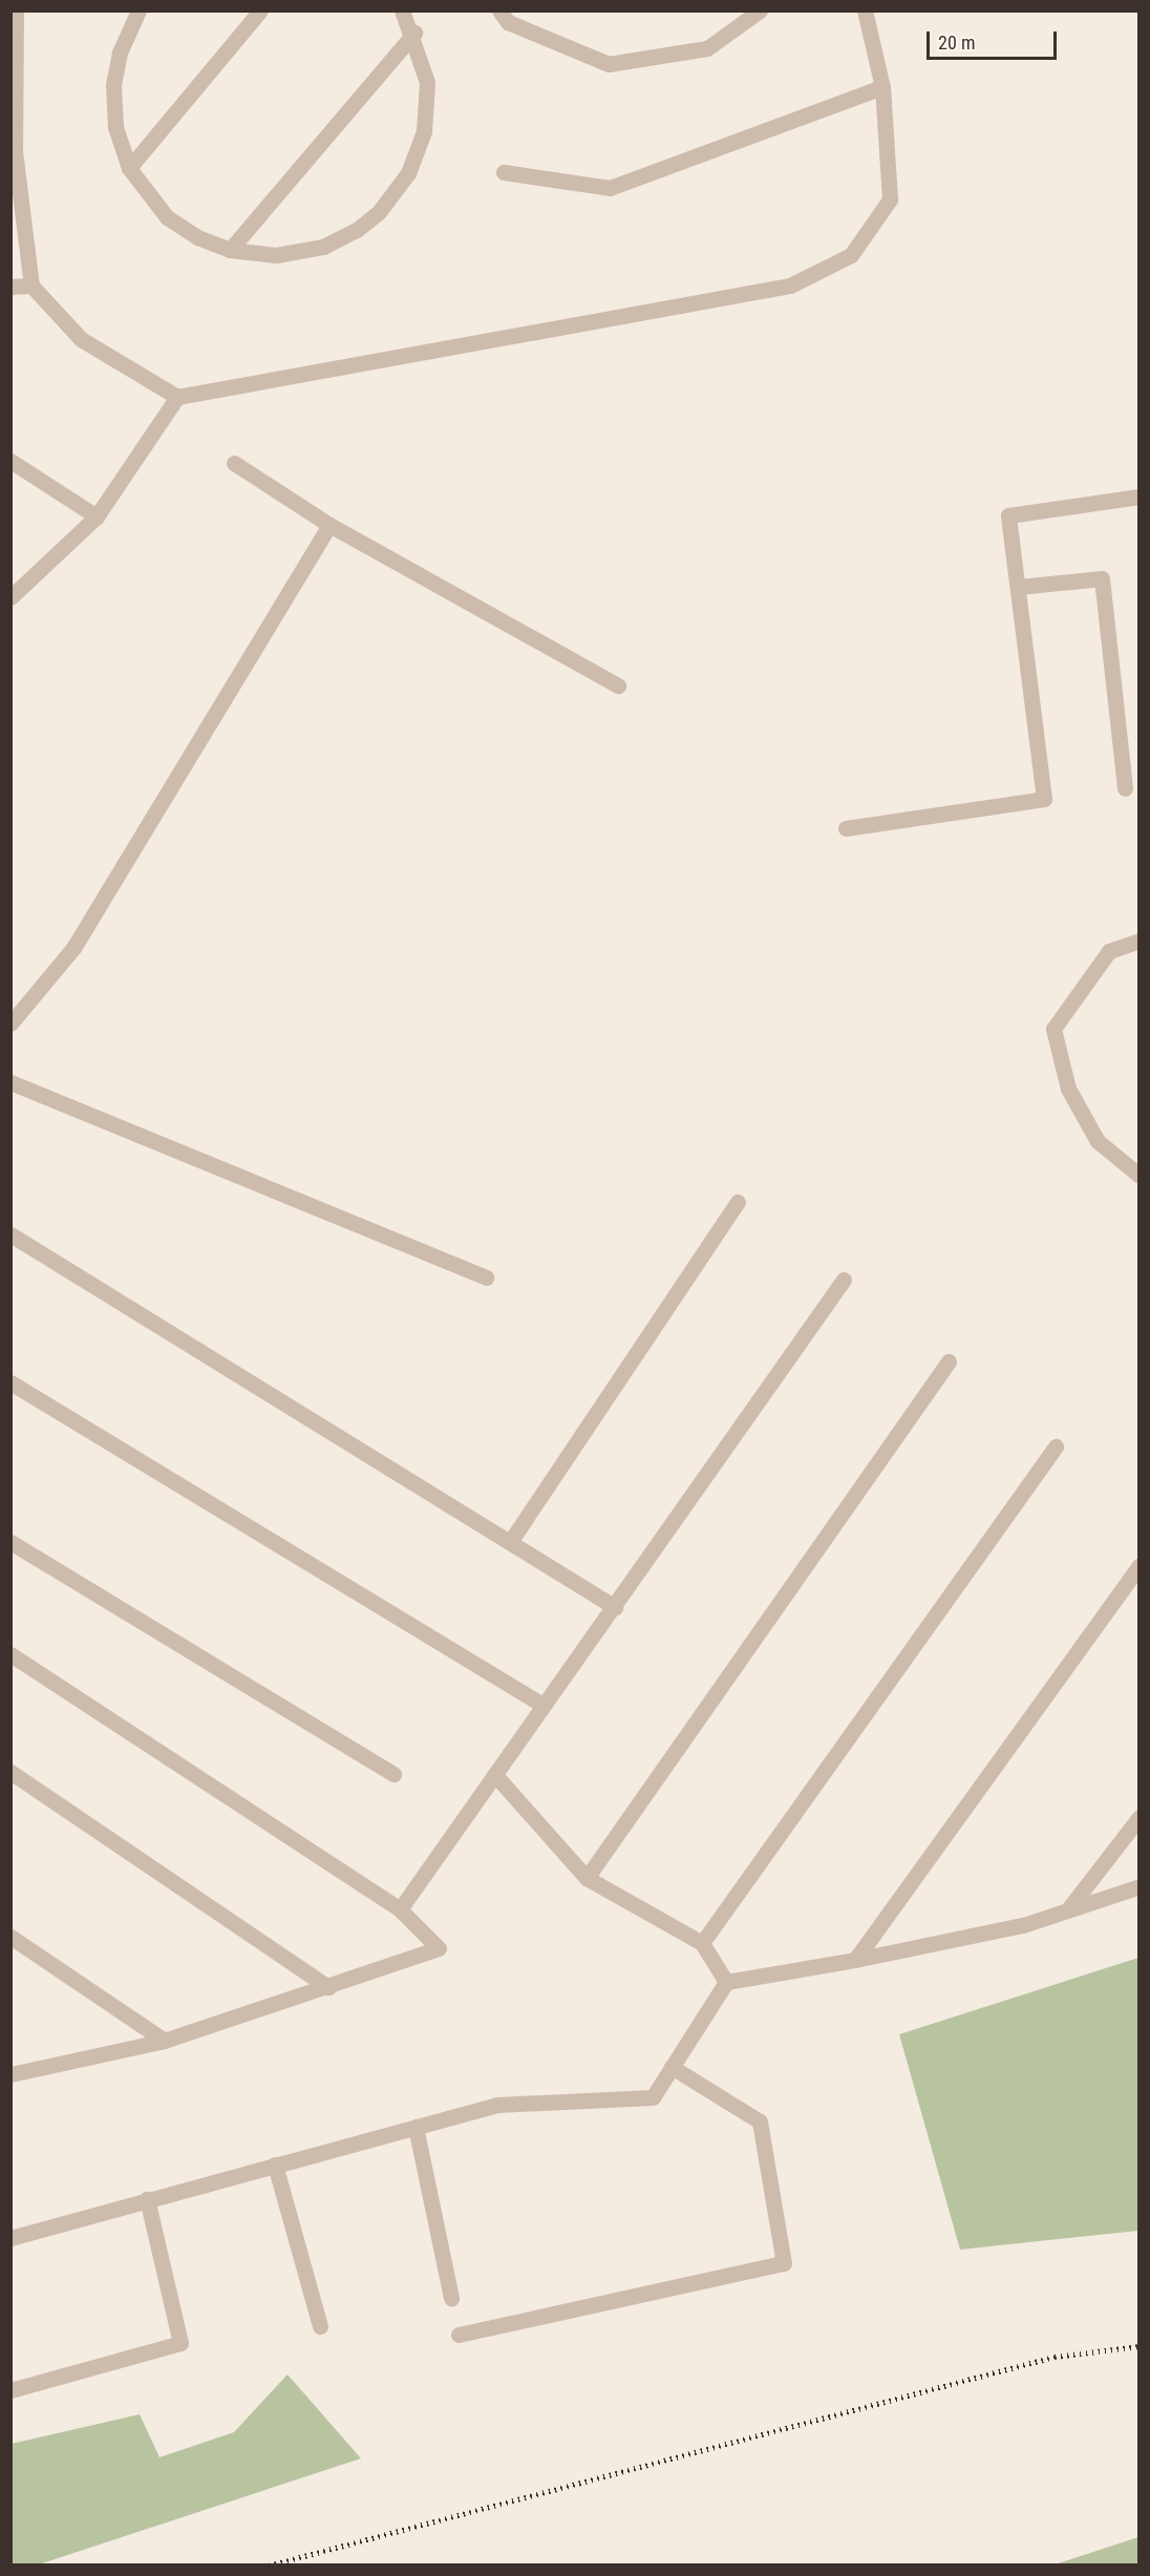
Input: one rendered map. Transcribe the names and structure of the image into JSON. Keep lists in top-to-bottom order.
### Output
{
  "scale_bar": "20 m"
}
